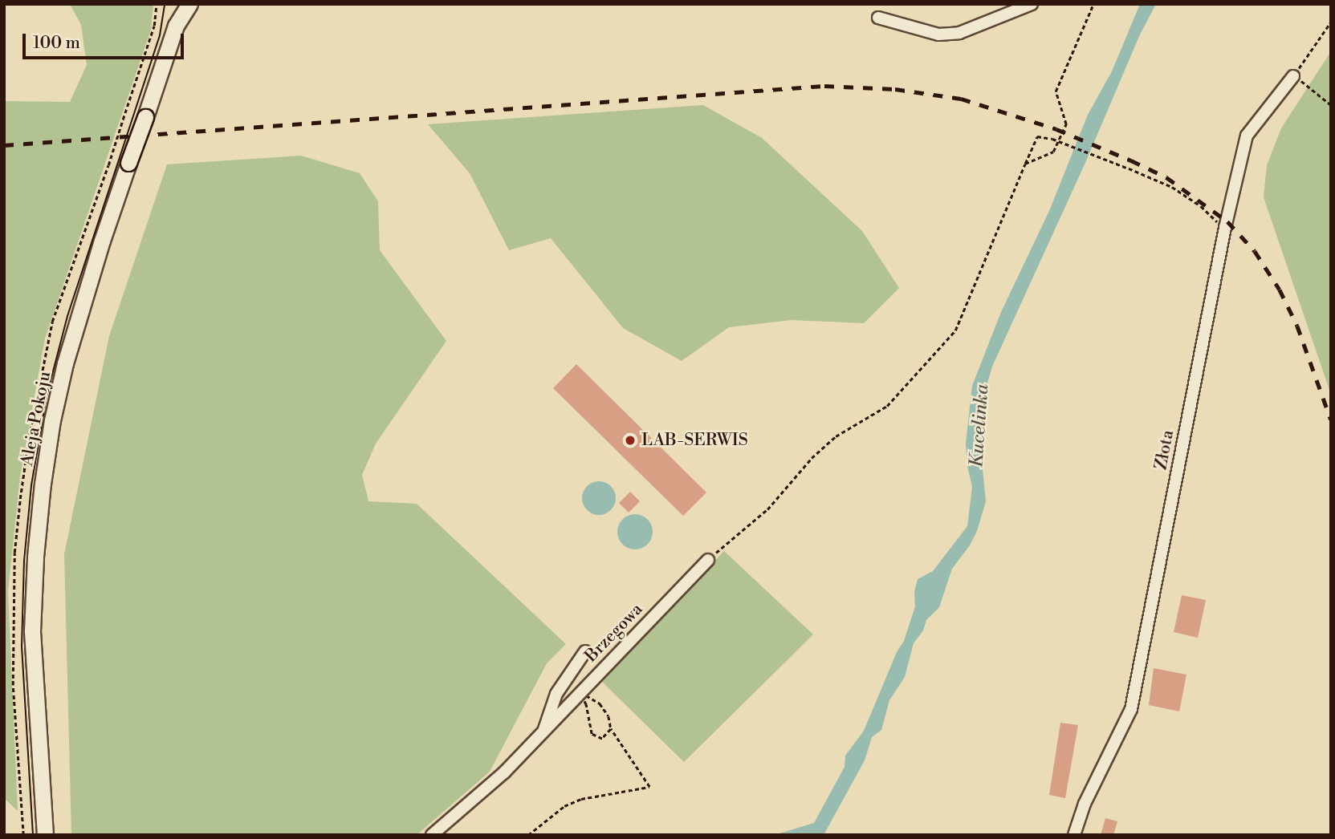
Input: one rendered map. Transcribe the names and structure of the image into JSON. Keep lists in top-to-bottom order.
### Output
{
  "streets": {
    "street": ["Aleja Pokoju", "Złota", "Brzegowa"]
  },
  "water": ["Kucelinka"],
  "places": ["LAB-SERWIS"],
  "scale_bar": "100 m"
}
